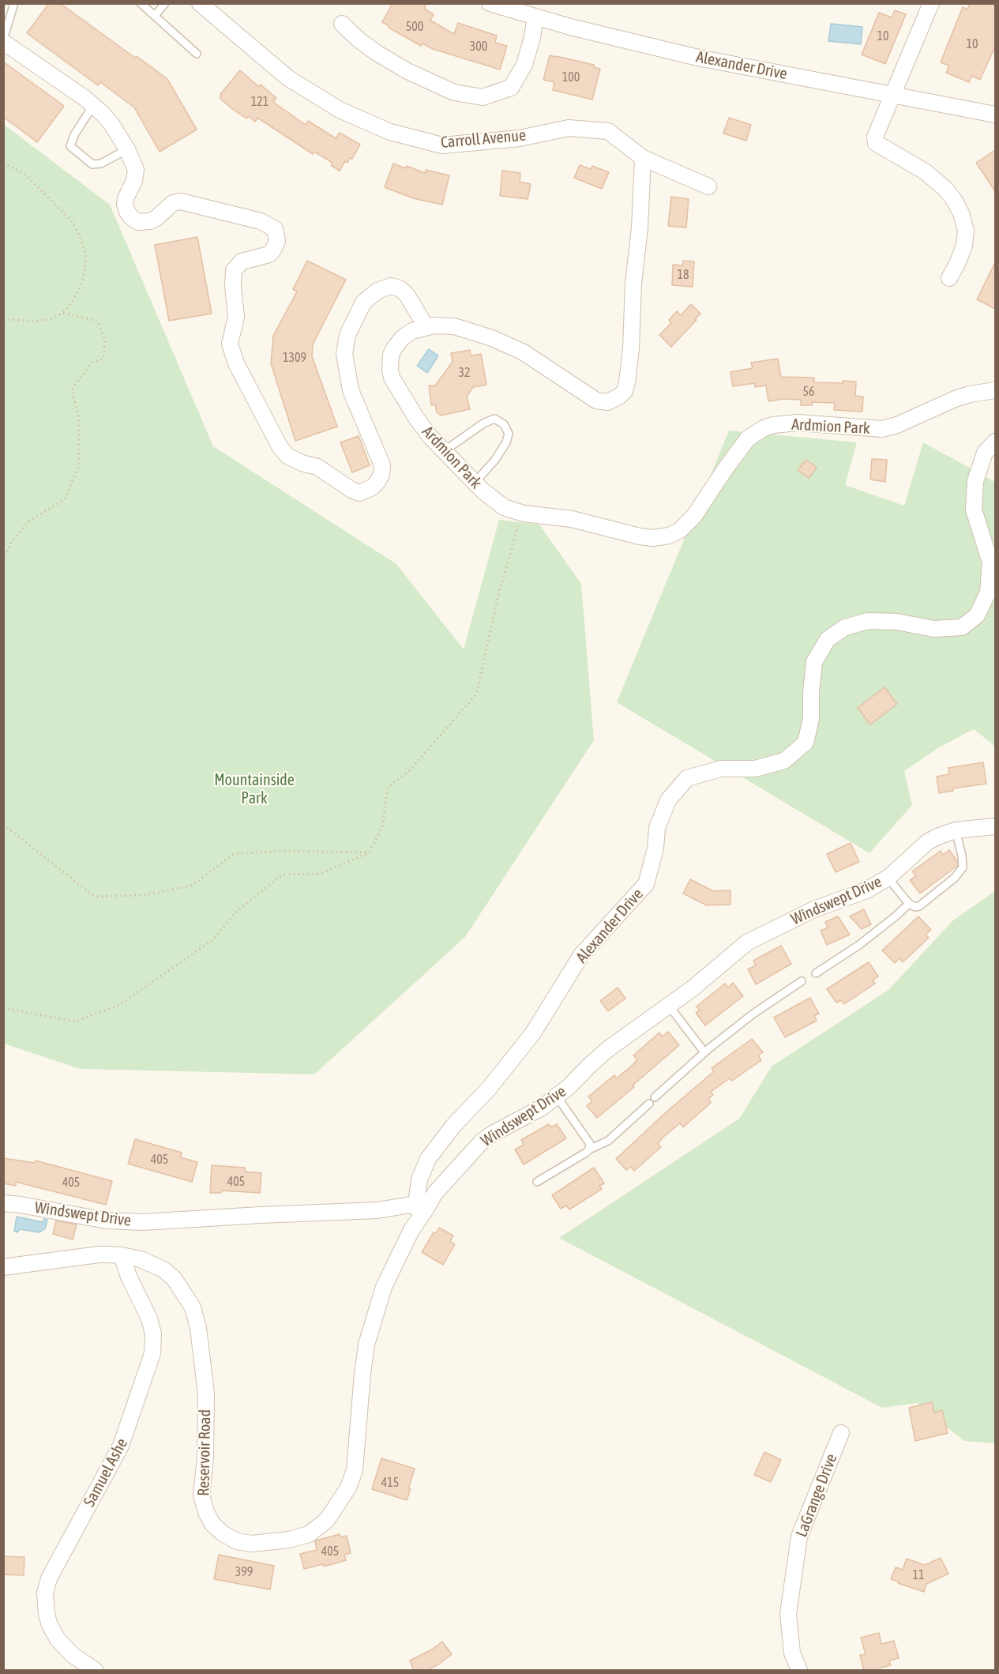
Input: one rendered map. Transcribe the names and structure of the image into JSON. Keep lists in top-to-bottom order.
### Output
{
  "streets": {
    "street": [
      "Alexander Drive",
      "Carroll Avenue",
      "Ardmion Park",
      "Windswept Drive",
      "Reservoir Road",
      "Samuel Ashe",
      "LaGrange Drive"
    ]
  },
  "crossings": [
    ["Alexander Drive", "Windswept Drive"],
    ["Alexander Drive", "Reservoir Road"],
    ["Carroll Avenue", "Ardmion Park"],
    ["Windswept Drive", "Reservoir Road"],
    ["Reservoir Road", "Samuel Ashe"]
  ],
  "parks": ["Mountainside Park"],
  "house_numbers": [
    "500",
    "10",
    "10",
    "300",
    "100",
    "121",
    "18",
    "1309",
    "32",
    "56",
    "405",
    "405",
    "405",
    "415",
    "405",
    "399",
    "11"
  ]
}
